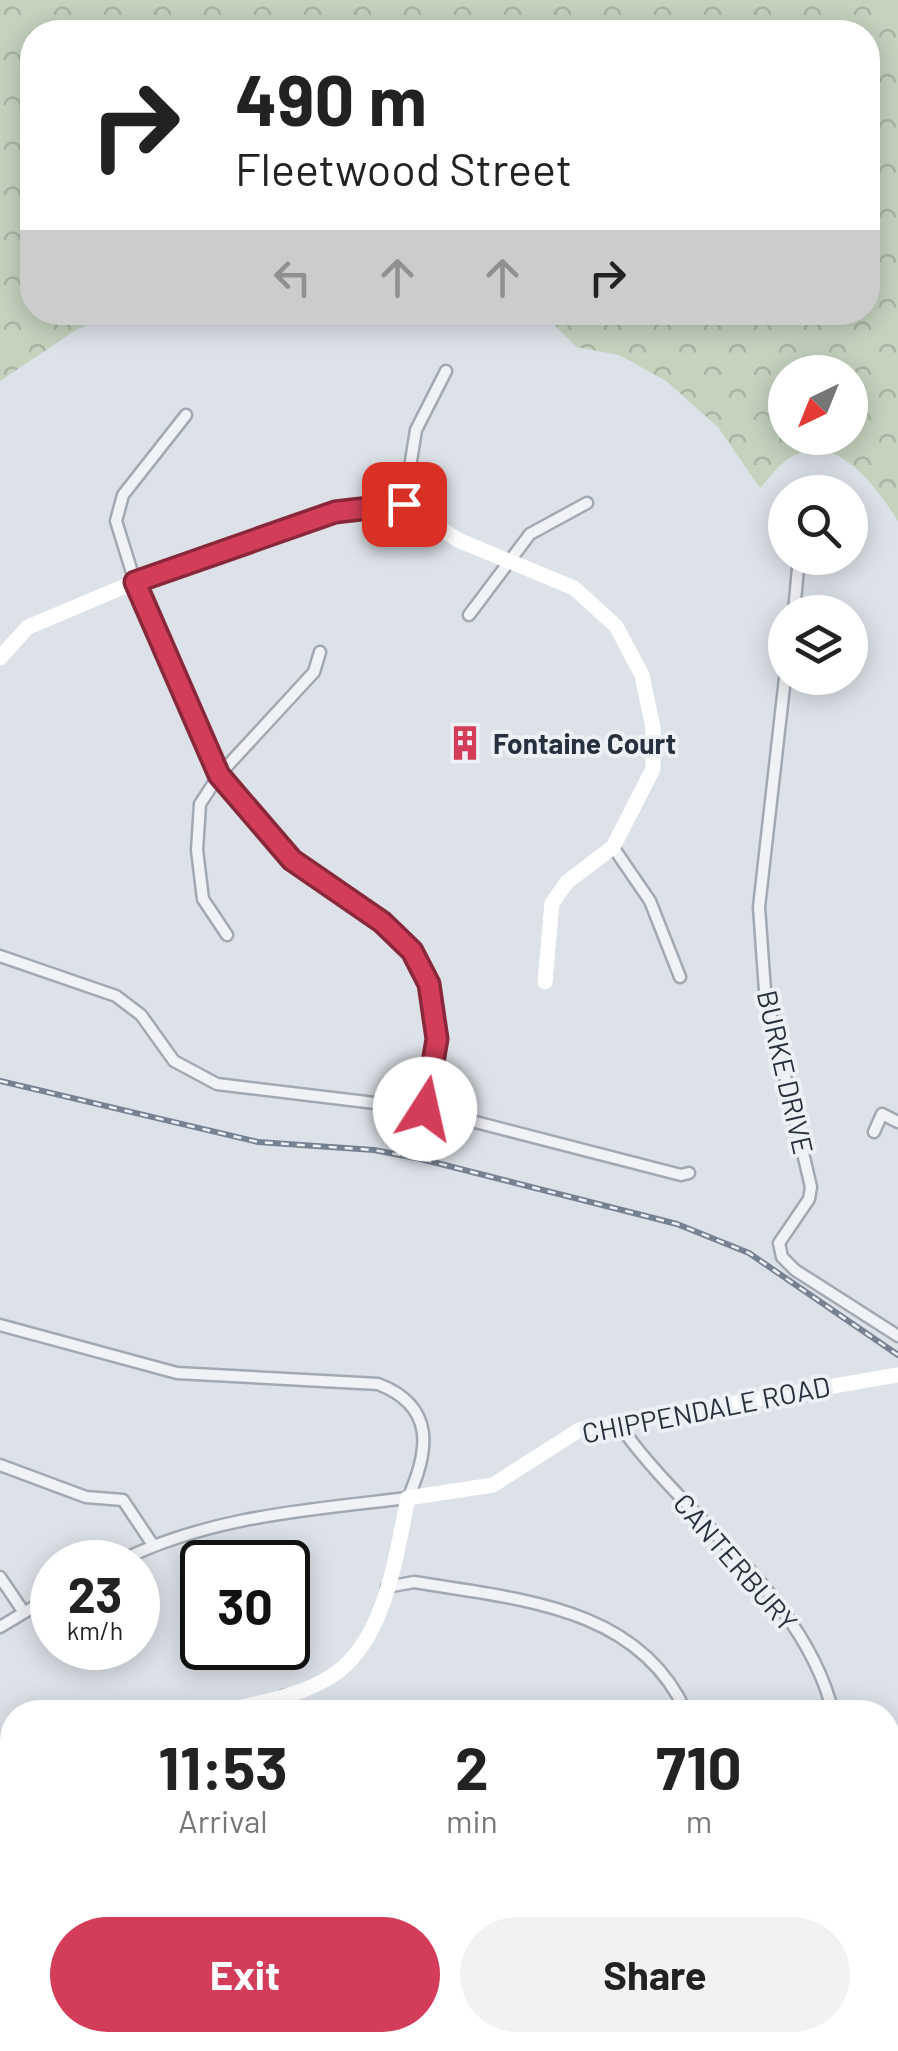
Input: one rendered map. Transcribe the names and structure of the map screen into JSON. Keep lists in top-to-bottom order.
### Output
{
  "streets": {
    "street": ["BURKE DRIVE", "CHIPPENDALE ROAD", "CANTERBURY"]
  },
  "crossings": [
    ["CHIPPENDALE ROAD", "CANTERBURY"]
  ],
  "places": {
    "building": ["Fontaine Court"]
  },
  "north": "bottom left",
  "page": {
    "turn": ["490 m", "Fleetwood Street"],
    "speed": "23 km/h",
    "limit": "30",
    "eta": [
      "11:53",
      "Arrival",
      "2",
      "min",
      "710",
      "m"
    ],
    "buttons": ["Exit", "Share"]
  }
}
